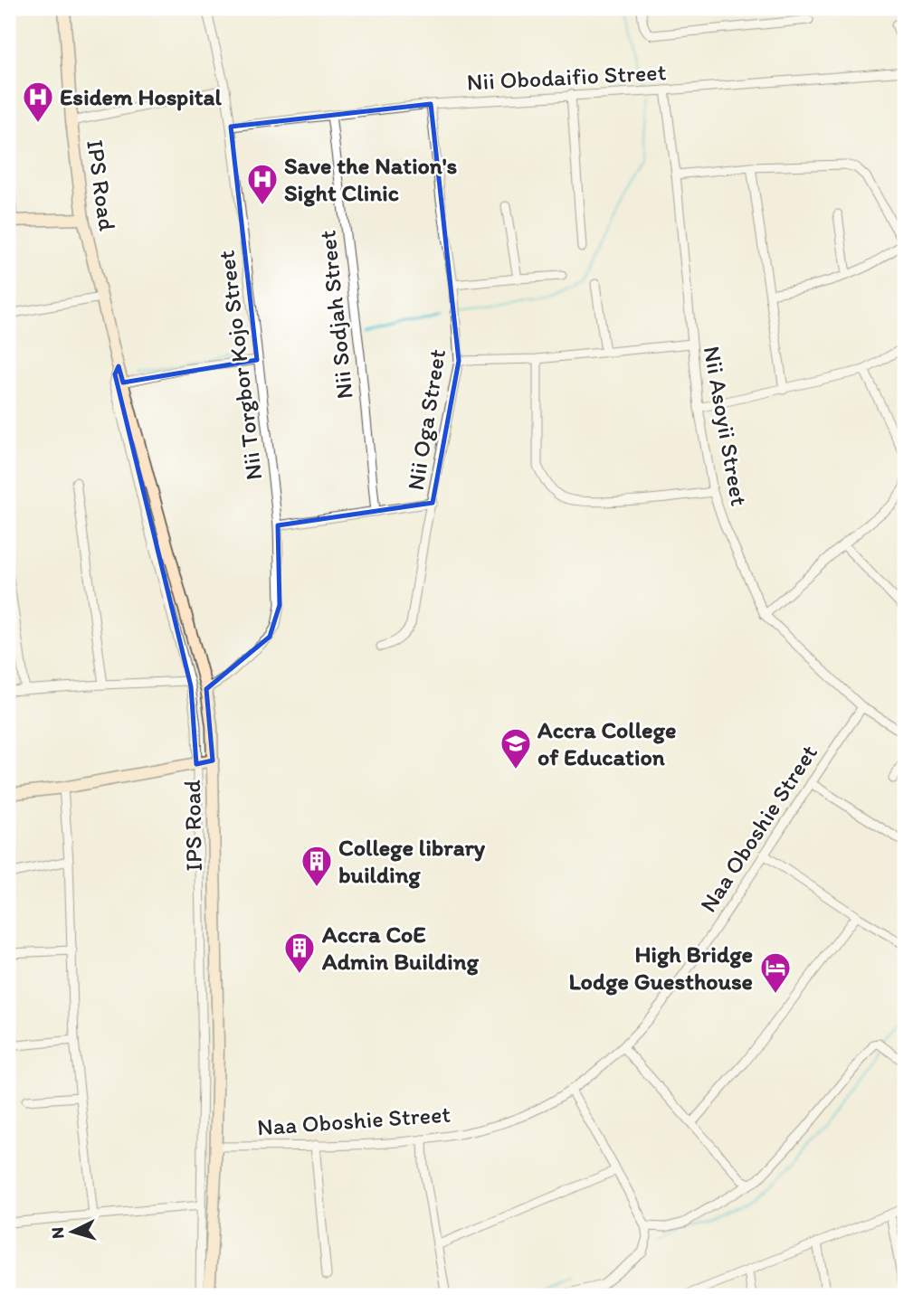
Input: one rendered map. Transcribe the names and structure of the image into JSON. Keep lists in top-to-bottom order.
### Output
{
  "streets": {
    "street": [
      "Nii Obodaifio Street",
      "IPS Road",
      "Nii Sodjah Street",
      "Nii Torgbor Kojo Street",
      "Nii Oga Street",
      "Nii Asoyii Street",
      "Naa Oboshie Street"
    ]
  },
  "crossings": [
    ["Nii Obodaifio Street", "Nii Sodjah Street"],
    ["Nii Obodaifio Street", "Nii Torgbor Kojo Street"],
    ["Nii Obodaifio Street", "Nii Oga Street"],
    ["Nii Obodaifio Street", "Nii Asoyii Street"],
    ["IPS Road", "Nii Torgbor Kojo Street"],
    ["IPS Road", "Naa Oboshie Street"],
    ["Nii Asoyii Street", "Naa Oboshie Street"]
  ],
  "places": {
    "hospital": ["Esidem Hospital", "Save the Nation's Sight Clinic"],
    "school or university": ["Accra College of Education"],
    "building": ["College library building", "Accra CoE Admin Building"],
    "hotel": ["High Bridge Lodge Guesthouse"]
  },
  "north": "left"
}
